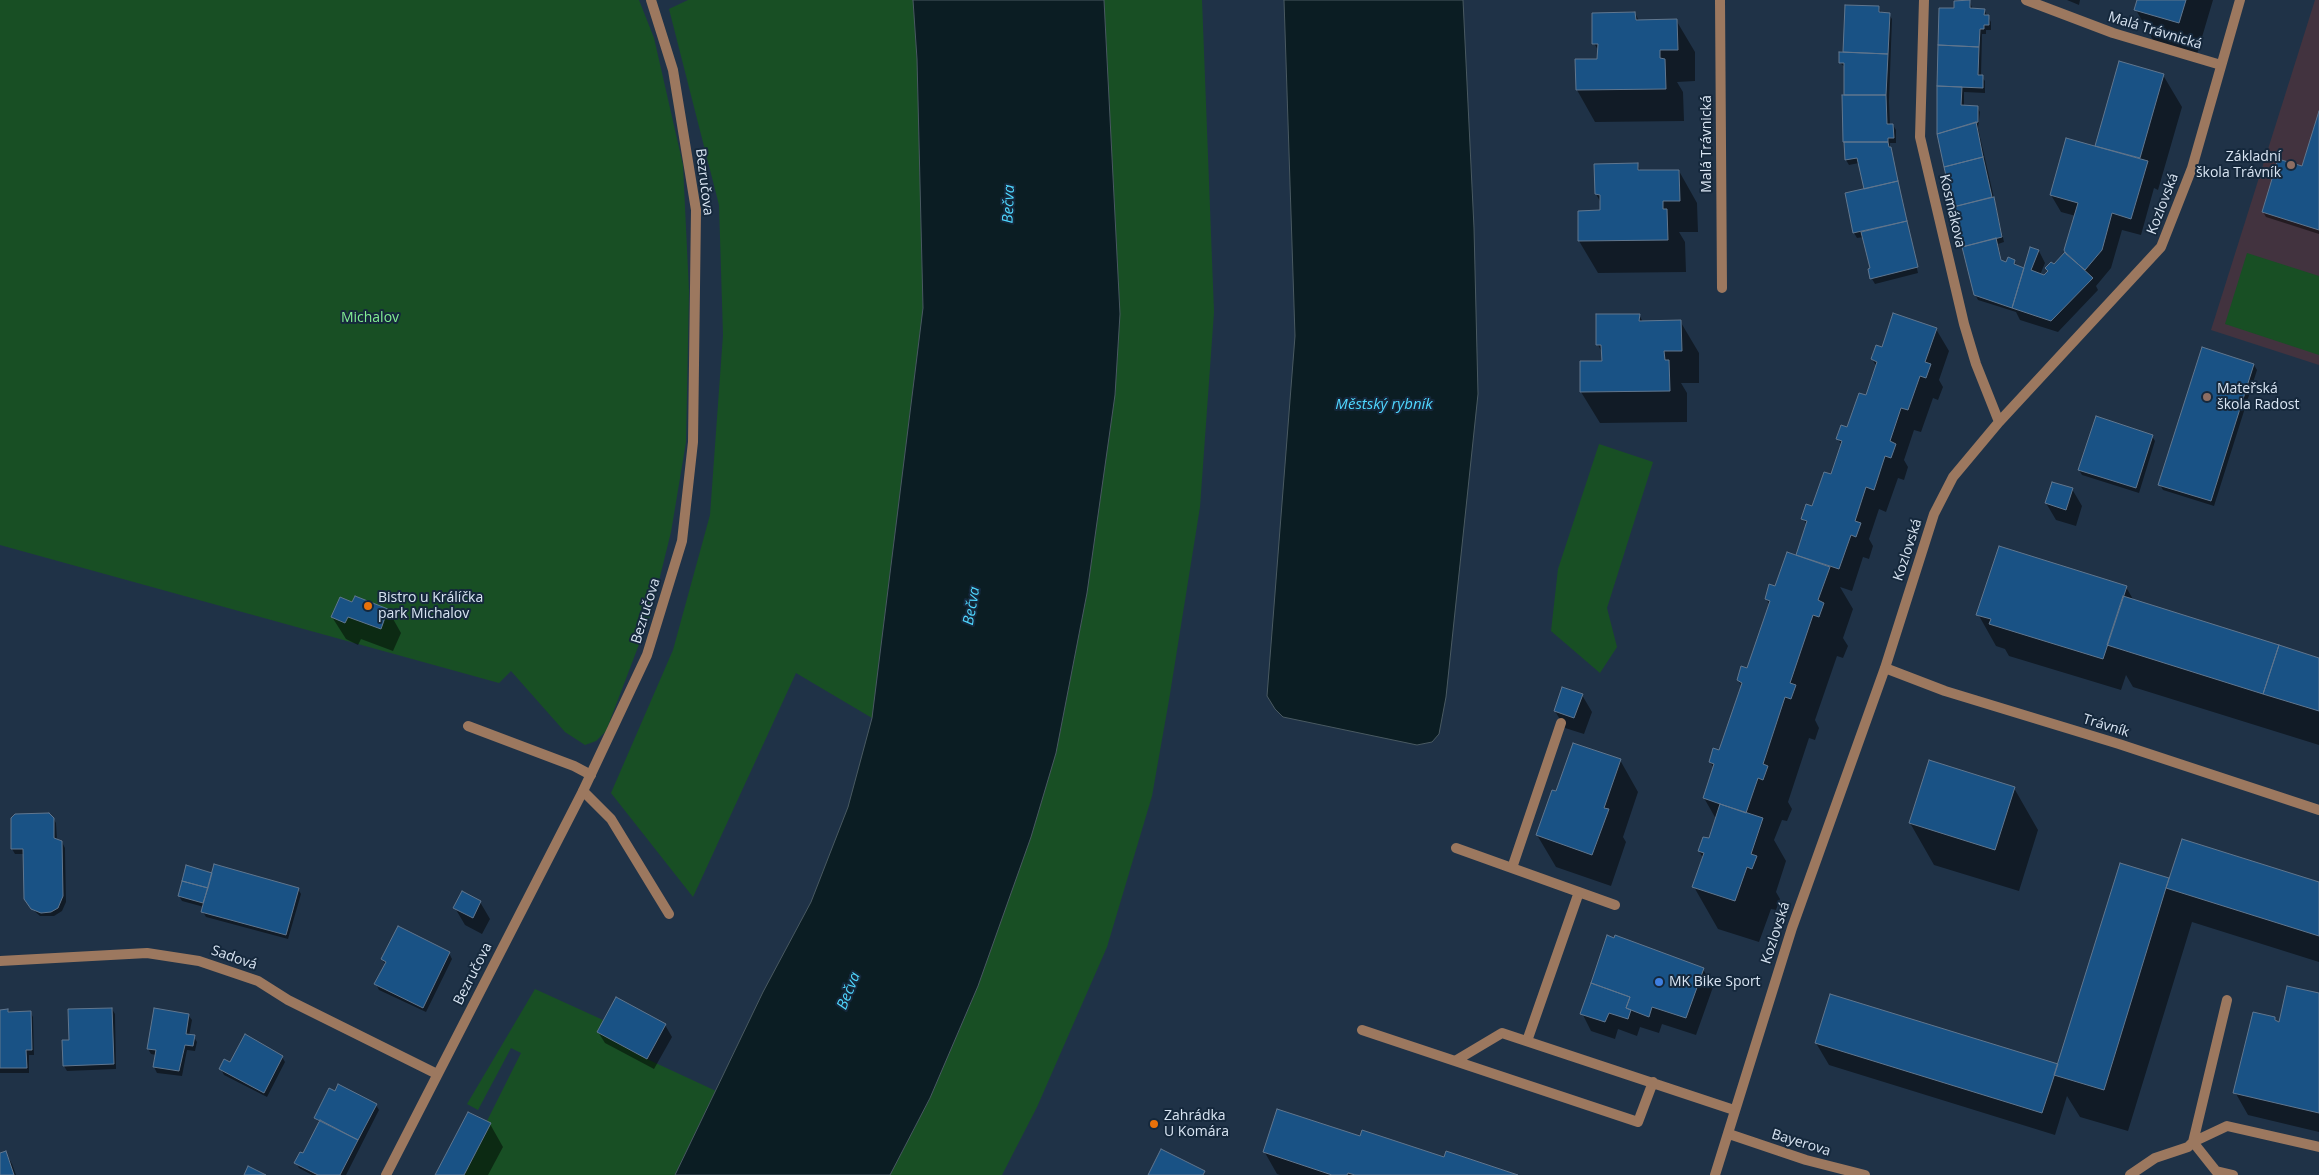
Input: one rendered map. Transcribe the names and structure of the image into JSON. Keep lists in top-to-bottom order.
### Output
{
  "streets": {
    "street": [
      "Malá Trávnická",
      "Bezručova",
      "Kozlovská",
      "Kosmákova",
      "Trávník",
      "Sadová",
      "Bayerova"
    ]
  },
  "crossings": [
    ["Malá Trávnická", "Kozlovská"],
    ["Bezručova", "Sadová"],
    ["Kozlovská", "Kosmákova"],
    ["Kozlovská", "Trávník"],
    ["Kozlovská", "Bayerova"]
  ],
  "water": ["Bečva", "Městský rybník"],
  "parks": ["Michalov"],
  "places": [
    "Základní škola Trávník",
    "Mateřská škola Radost",
    "Bistro u Králíčka park Michalov",
    "MK Bike Sport",
    "Zahrádka U Komára"
  ]
}
